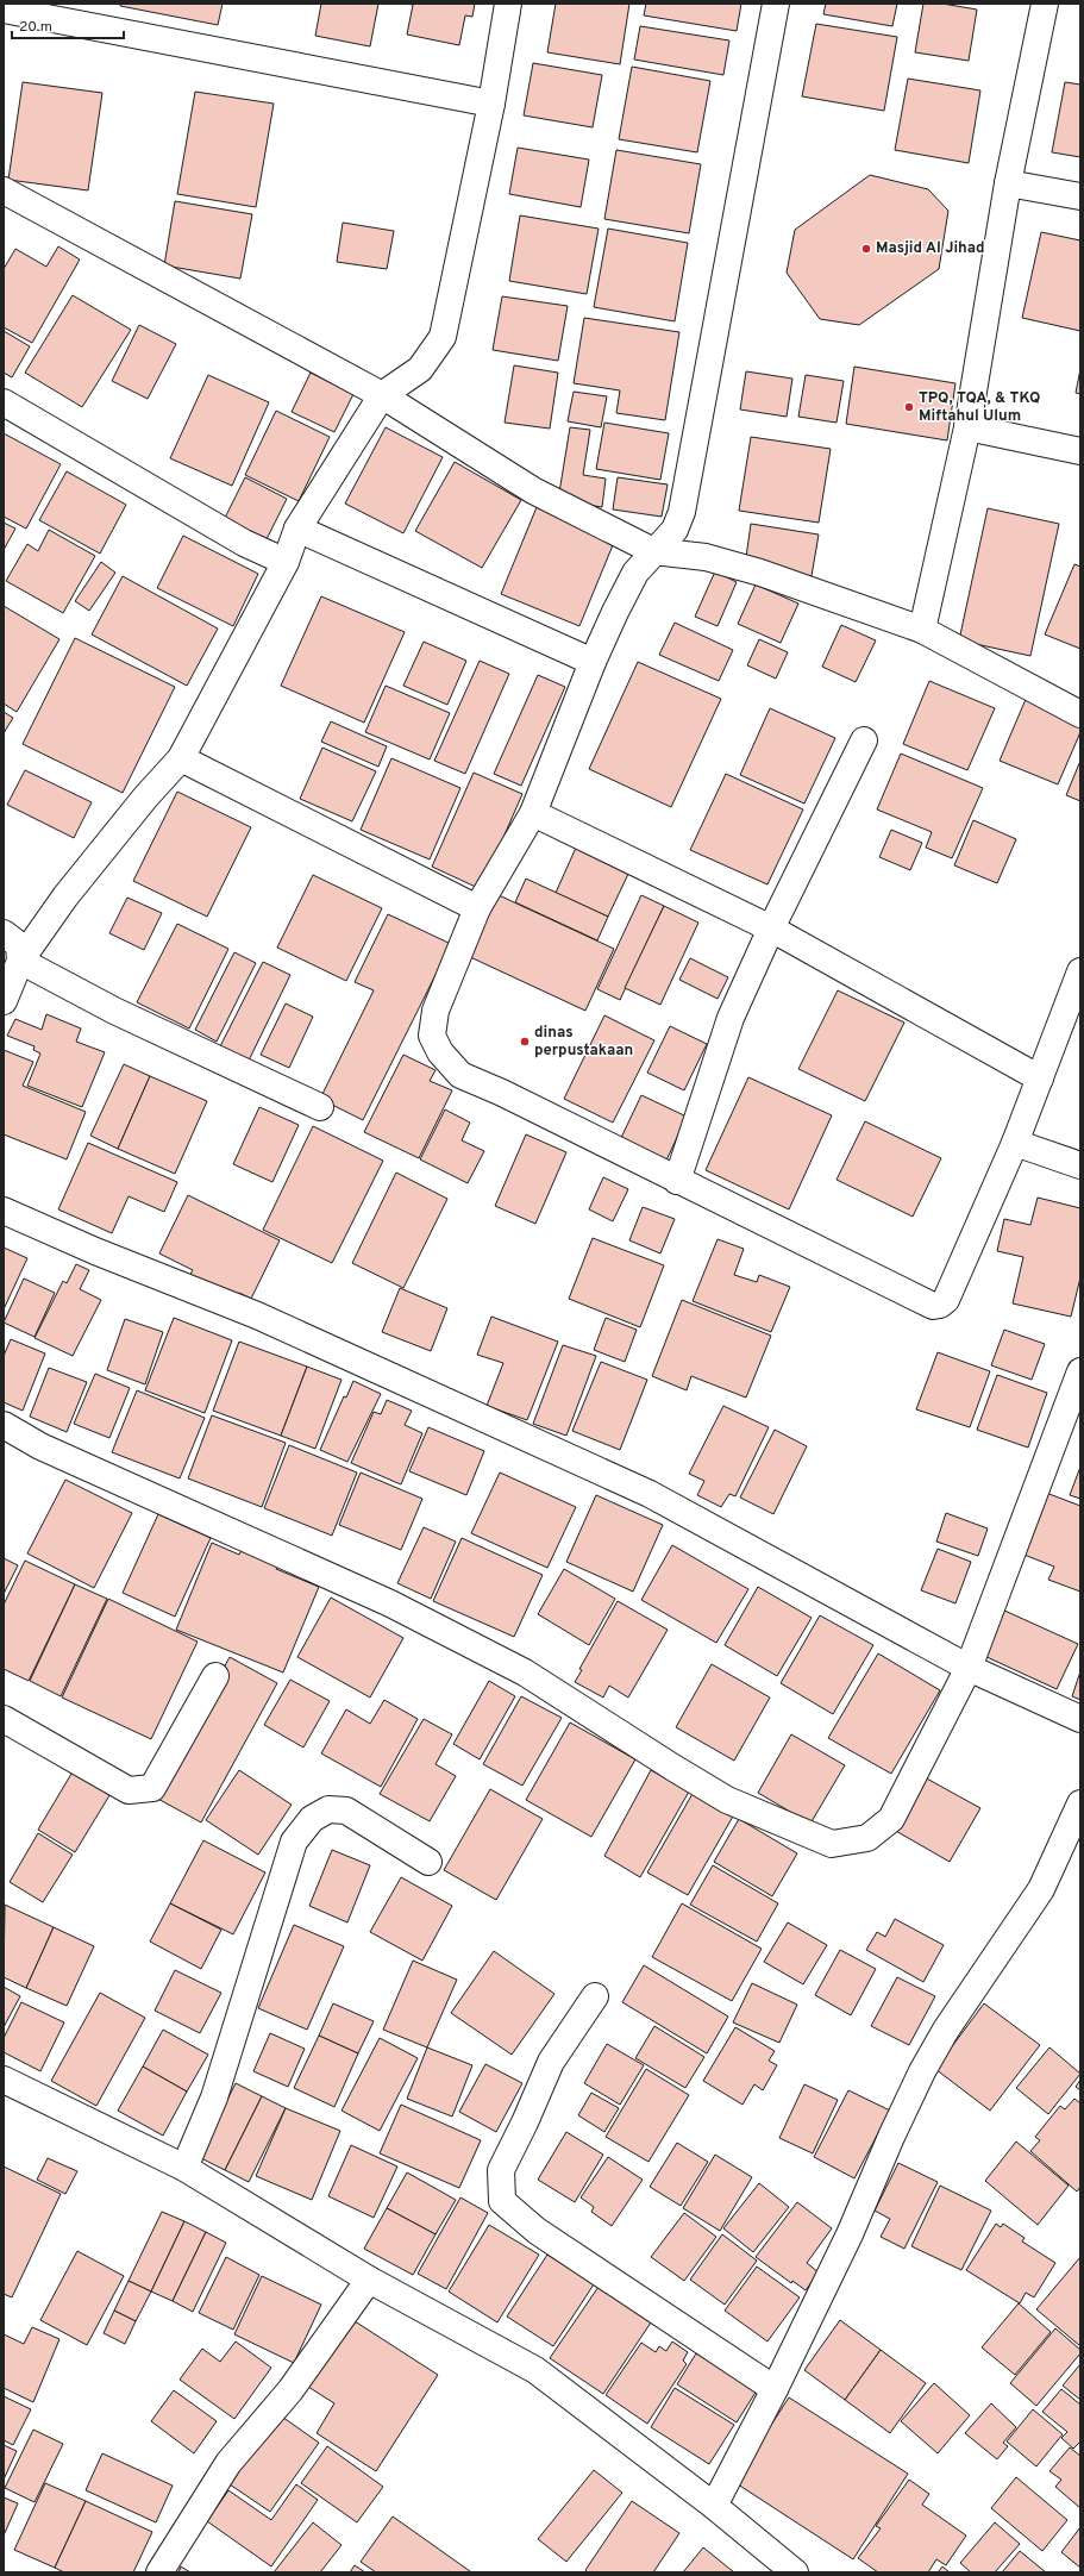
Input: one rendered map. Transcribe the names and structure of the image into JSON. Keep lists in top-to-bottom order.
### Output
{
  "places": ["Masjid Al Jihad", "TPQ, TQA, & TKQ Miftahul Ulum", "dinas perpustakaan"],
  "scale_bar": "20 m"
}
